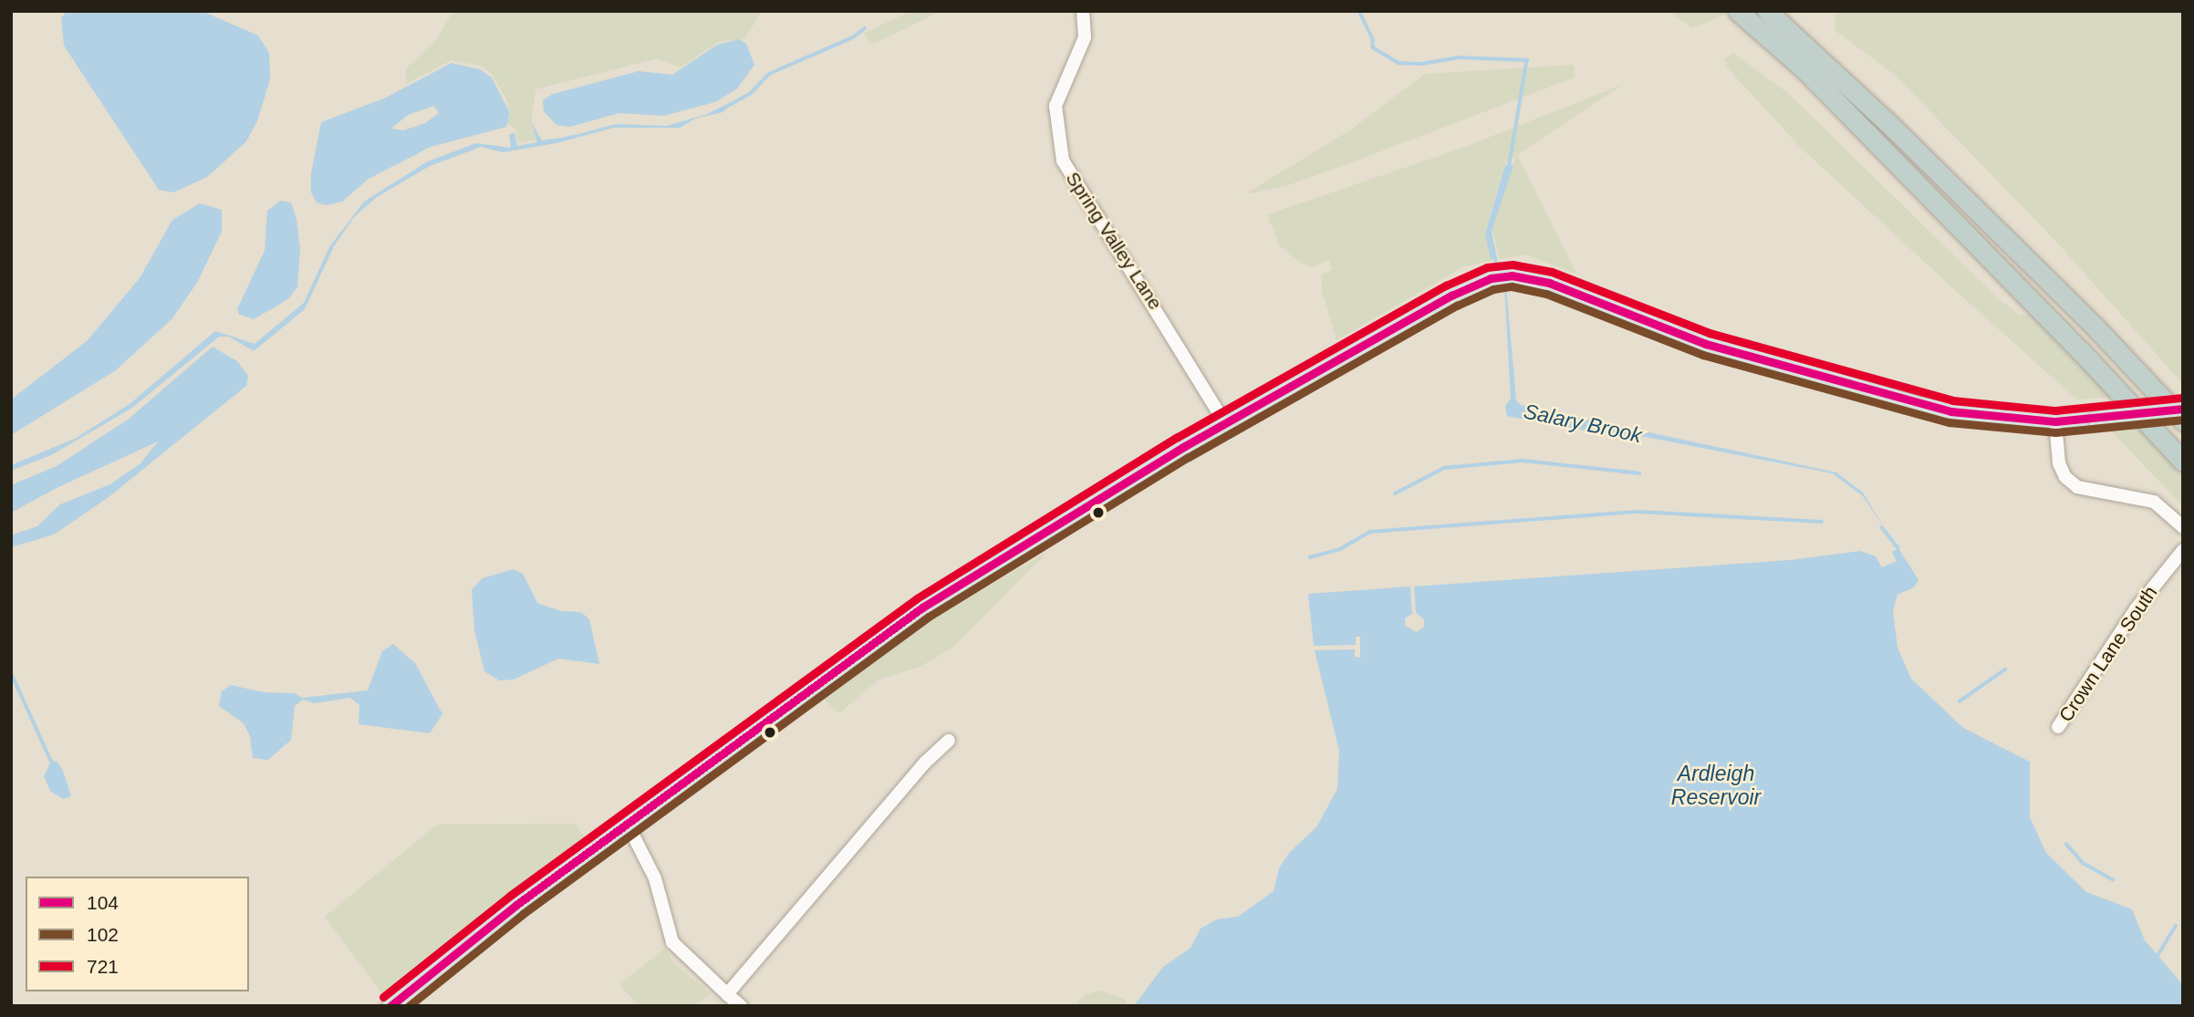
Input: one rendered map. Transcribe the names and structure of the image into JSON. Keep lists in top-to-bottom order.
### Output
{
  "streets": {
    "street": ["Spring Valley Lane", "Crown Lane South"]
  },
  "water": ["Salary Brook", "Ardleigh Reservoir"],
  "lines": ["transit line 721", "transit line 104", "transit line 102"],
  "legend": ["104", "102", "721"]
}
